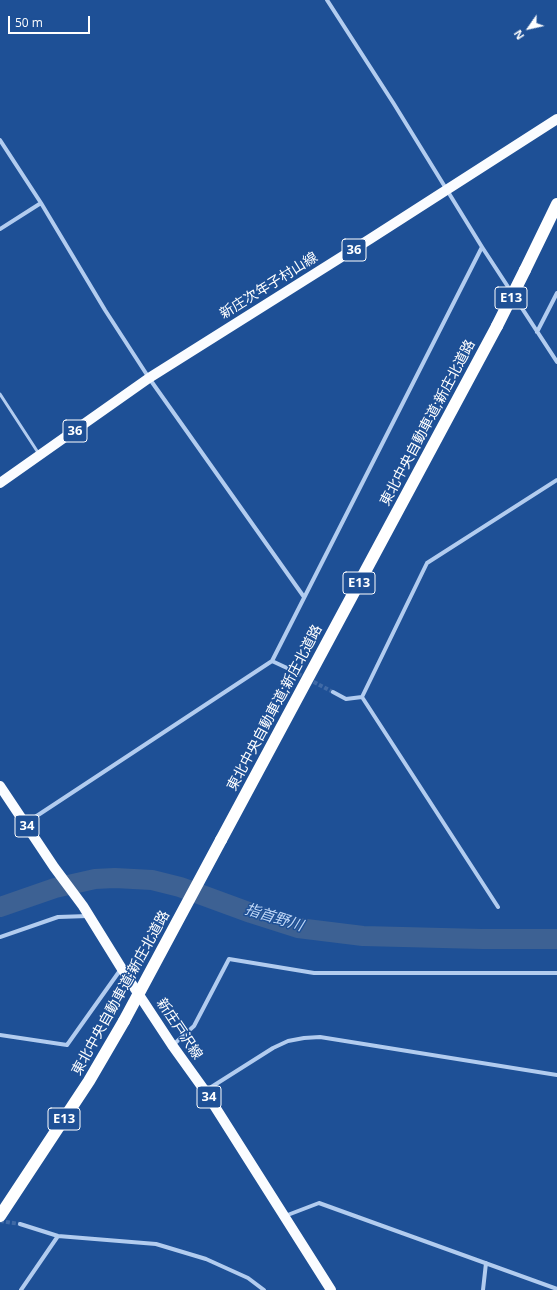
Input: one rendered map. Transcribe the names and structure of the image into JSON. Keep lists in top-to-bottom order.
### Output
{
  "streets": {
    "highway": ["E13", "東北中央自動車道;新庄北道路"],
    "main road": [
      "36",
      "新庄次年子村山線",
      "34",
      "新庄戸沢線"
    ]
  },
  "water": ["指首野川"],
  "scale_bar": "50 m",
  "north": "bottom left"
}
